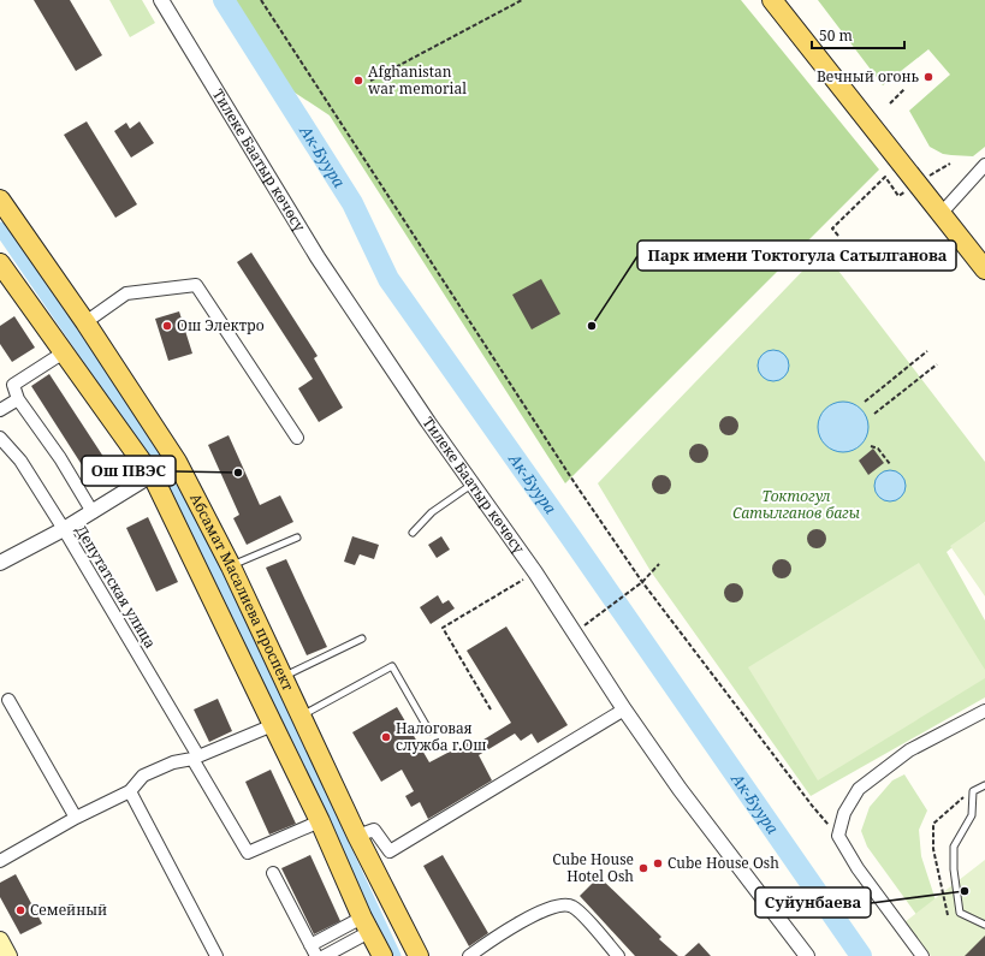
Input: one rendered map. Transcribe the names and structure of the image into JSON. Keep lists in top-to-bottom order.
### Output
{
  "streets": {
    "main road": ["Абсамат Масалиева проспект"],
    "street": ["Тилеке Баатыр көчөсү", "Депутатская улица"]
  },
  "crossings": [
    ["Депутатская улица", "Абсамат Масалиева проспект"]
  ],
  "water": ["Ак-Буура"],
  "parks": ["Токтогул Сатылганов багы"],
  "places": [
    "Вечный огонь",
    "Afghanistan war memorial",
    "Ош Электро",
    "Парк имени Токтогула Сатылганова",
    "Ош ПВЭС",
    "Налоговая служба г.Ош",
    "Cube House Osh",
    "Cube House Hotel Osh",
    "Суйунбаева",
    "Семейный"
  ],
  "scale_bar": "50 m"
}
